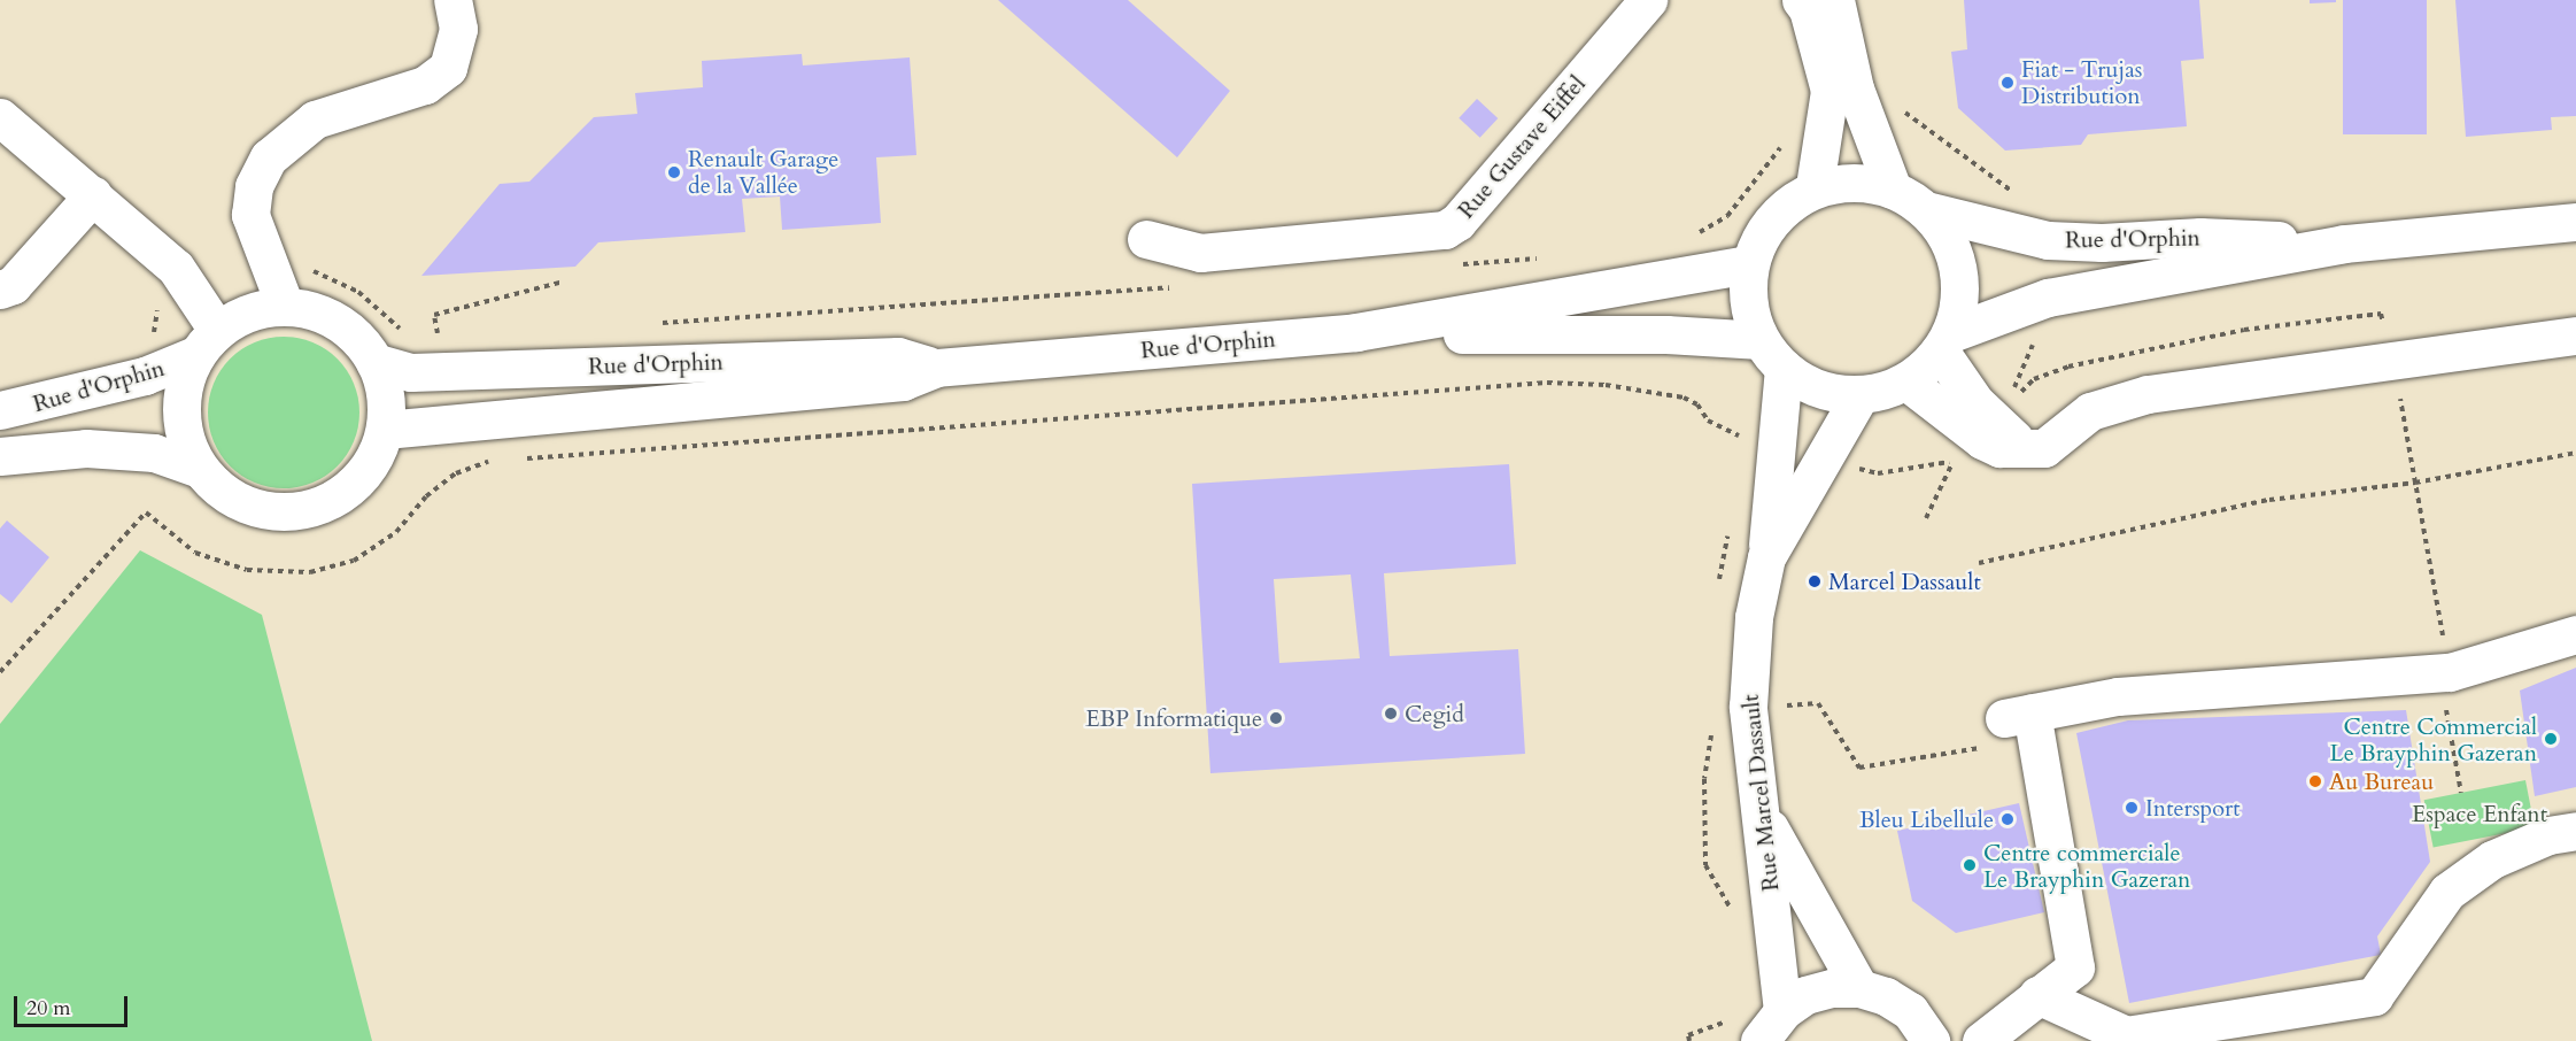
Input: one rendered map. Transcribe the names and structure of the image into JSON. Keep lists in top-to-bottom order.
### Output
{
  "streets": {
    "main road": ["Rue Gustave Eiffel", "Rue d'Orphin", "Rue Marcel Dassault"]
  },
  "crossings": [
    ["Rue d'Orphin", "Rue Marcel Dassault"]
  ],
  "parks": ["Espace Enfant"],
  "places": [
    "Fiat - Trujas Distribution",
    "Renault Garage de la Vallée",
    "Marcel Dassault",
    "Cegid",
    "EBP Informatique",
    "Centre Commercial Le Brayphin Gazeran",
    "Au Bureau",
    "Intersport",
    "Bleu Libellule",
    "Centre commerciale Le Brayphin Gazeran"
  ],
  "scale_bar": "20 m"
}
